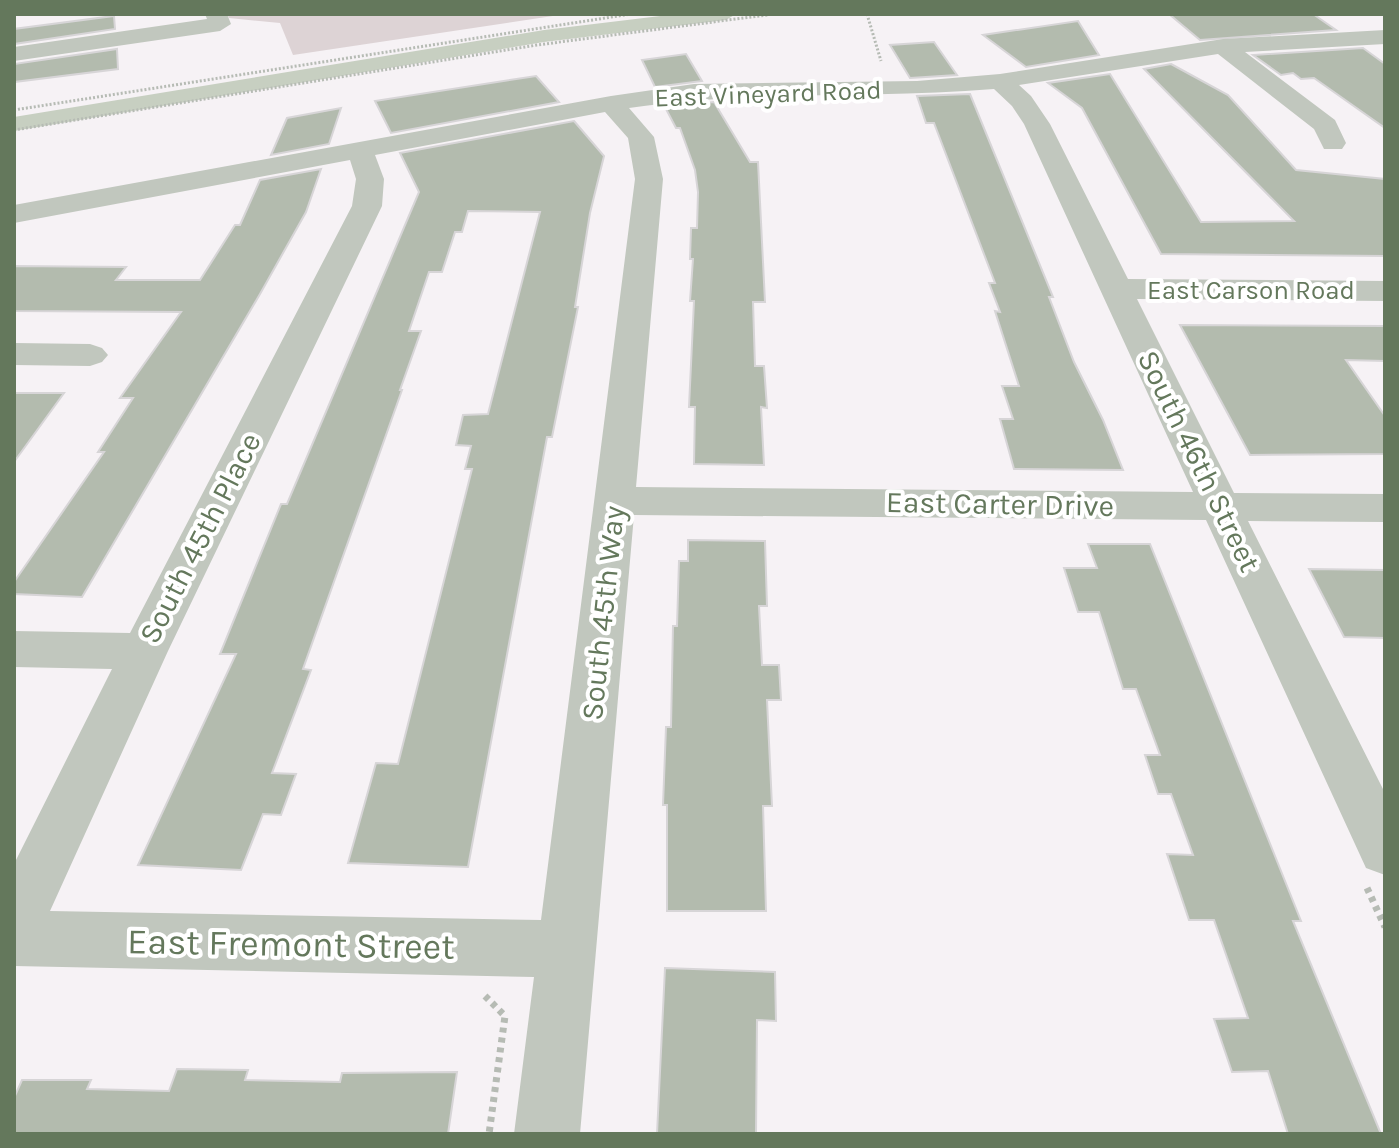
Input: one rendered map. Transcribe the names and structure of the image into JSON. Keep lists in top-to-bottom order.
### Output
{
  "streets": {
    "street": [
      "East Vineyard Road",
      "East Carson Road",
      "South 46th Street",
      "East Carter Drive",
      "South 45th Place",
      "South 45th Way",
      "East Fremont Street"
    ]
  },
  "crossings": [
    ["East Vineyard Road", "South 46th Street"],
    ["East Vineyard Road", "South 45th Place"],
    ["East Vineyard Road", "South 45th Way"],
    ["East Carson Road", "South 46th Street"],
    ["South 46th Street", "East Carter Drive"],
    ["East Carter Drive", "South 45th Way"],
    ["South 45th Way", "East Fremont Street"]
  ]
}
